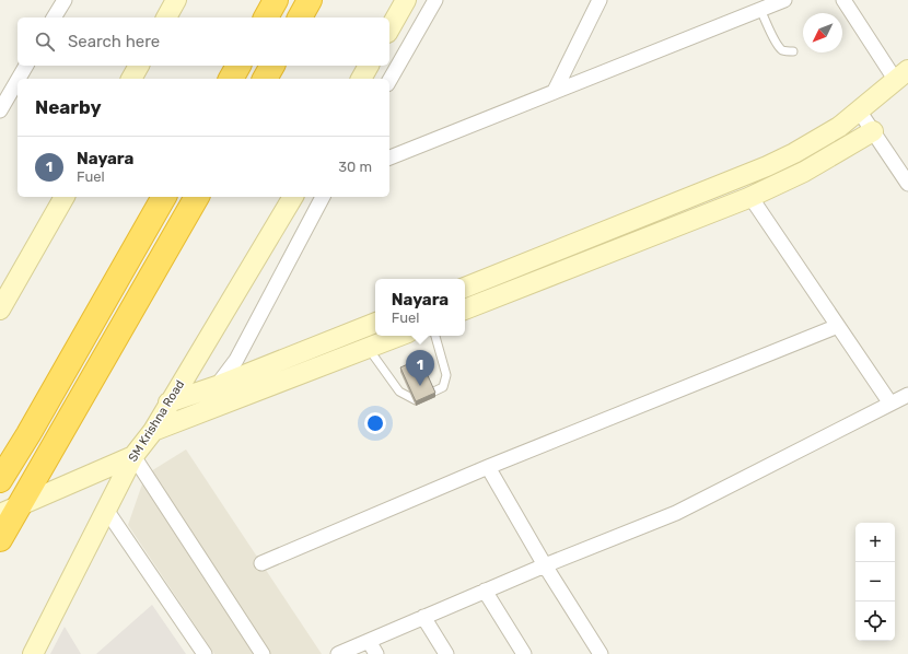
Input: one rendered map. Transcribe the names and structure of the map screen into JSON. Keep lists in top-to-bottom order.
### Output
{
  "streets": {
    "street": ["SM Krishna Road"]
  },
  "north": "bottom left",
  "page": {
    "search": "Search here",
    "heading": "Nearby",
    "list": [
      {
        "mark": "1",
        "name": "Nayara",
        "note": "Fuel",
        "value": "30 m"
      }
    ],
    "popup": ["Nayara", "Fuel"],
    "pins": "1",
    "map_buttons": ["+", "−"]
  }
}
